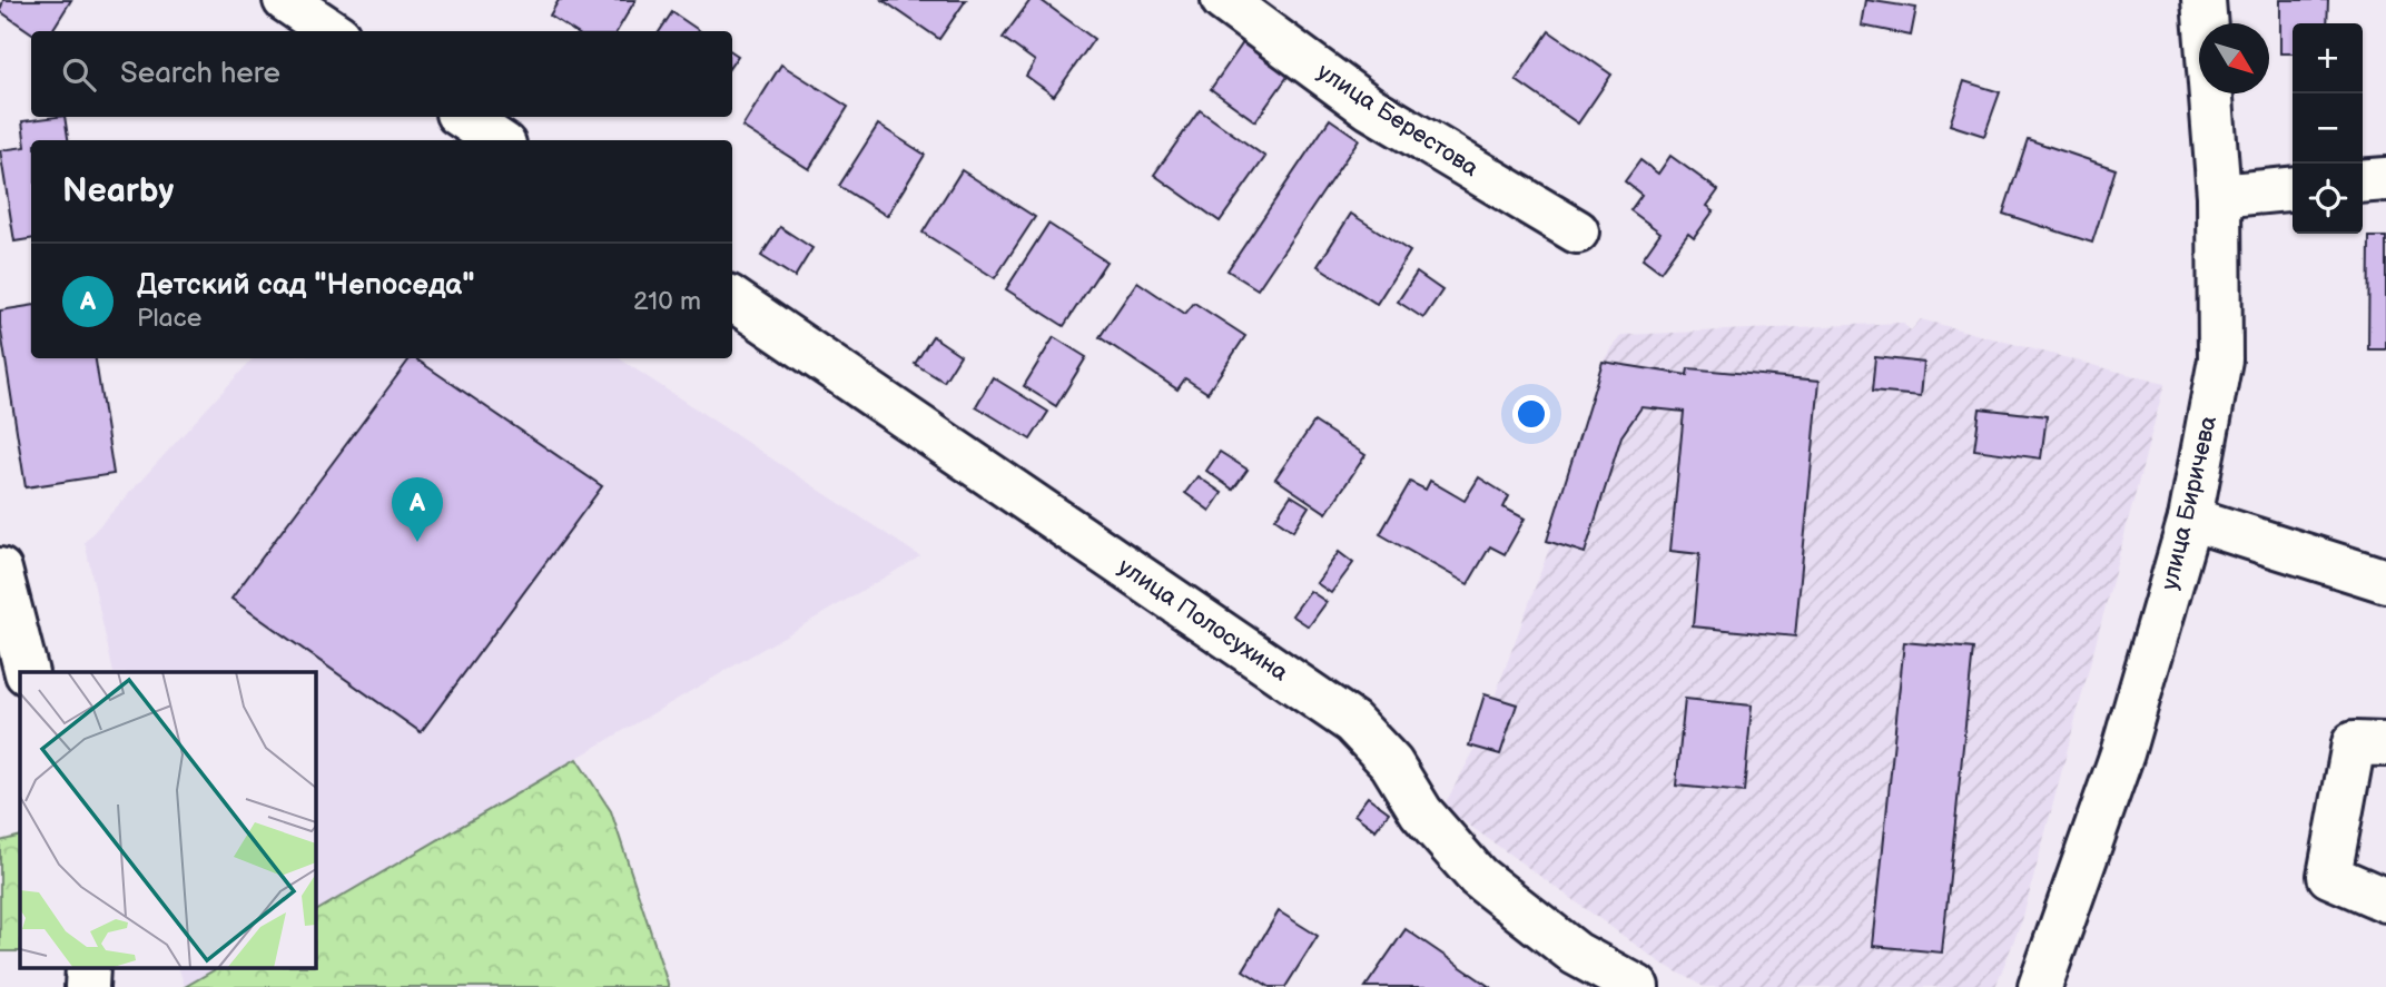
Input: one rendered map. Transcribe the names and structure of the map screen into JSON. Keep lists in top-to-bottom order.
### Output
{
  "streets": {
    "street": ["улица Берестова", "улица Биричева", "улица Полосухина"]
  },
  "north": "bottom right",
  "page": {
    "map_buttons": ["+", "−"],
    "search": "Search here",
    "heading": "Nearby",
    "list": [
      {
        "mark": "A",
        "name": "Детский сад \"Непоседа\"",
        "note": "Place",
        "value": "210 m"
      }
    ],
    "pins": "A"
  }
}
